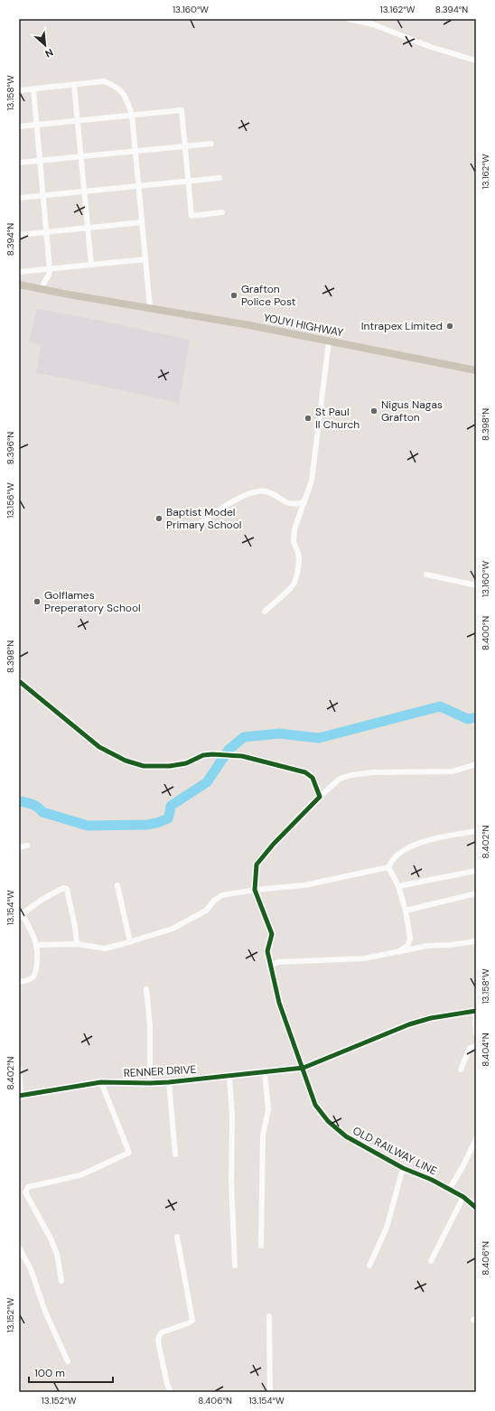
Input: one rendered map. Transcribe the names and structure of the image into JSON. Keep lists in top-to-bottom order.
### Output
{
  "streets": {
    "main road": ["YOUYI HIGHWAY"],
    "street": ["RENNER DRIVE", "OLD RAILWAY LINE"]
  },
  "crossings": [
    ["RENNER DRIVE", "OLD RAILWAY LINE"]
  ],
  "places": [
    "Grafton Police Post",
    "Intrapex Limited",
    "Nigus Nagas Grafton",
    "St Paul II Church",
    "Baptist Model Primary School",
    "Golflames Preperatory School"
  ],
  "scale_bar": "100 m",
  "north": "bottom right",
  "coordinates": [
    "13.160°W",
    "13.162°W",
    "8.394°N",
    "13.158°W",
    "8.398°N",
    "8.396°N",
    "13.156°W",
    "8.400°N",
    "8.402°N",
    "13.154°W",
    "8.404°N",
    "8.406°N",
    "13.152°W"
  ]
}
